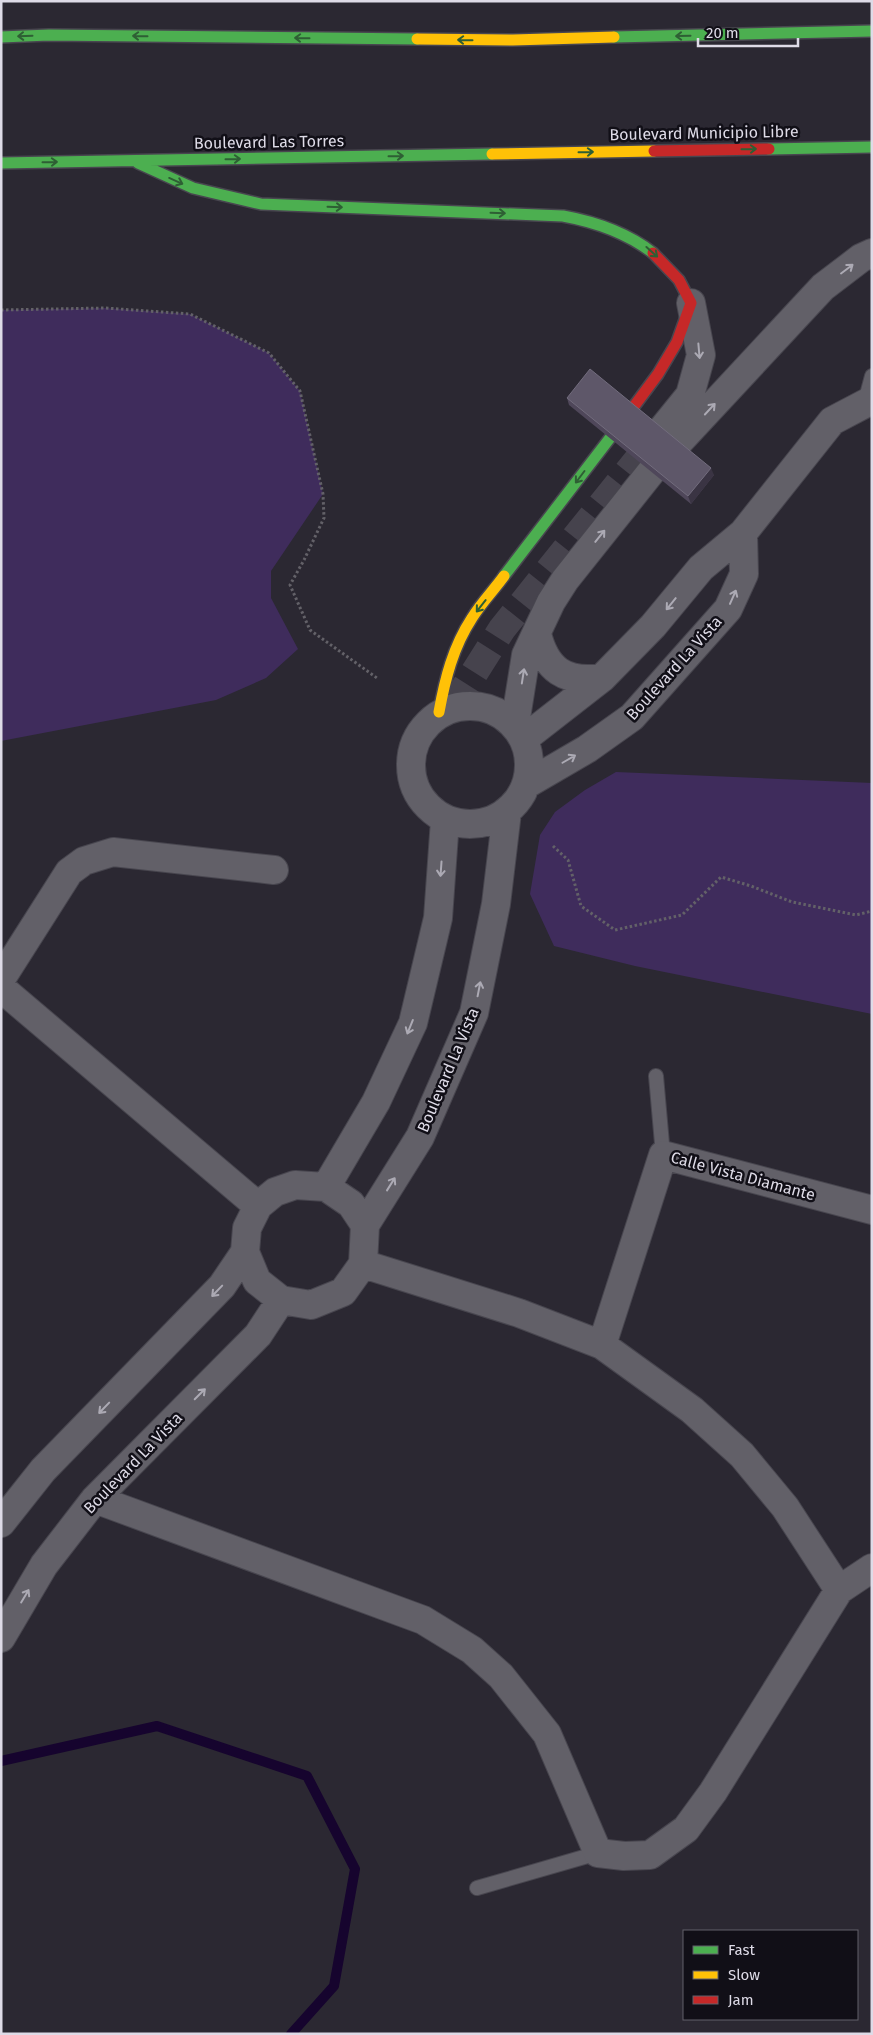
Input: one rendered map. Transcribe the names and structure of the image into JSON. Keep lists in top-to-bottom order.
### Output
{
  "streets": {
    "main road": ["Boulevard Municipio Libre", "Boulevard Las Torres"],
    "street": ["Boulevard La Vista", "Calle Vista Diamante"]
  },
  "crossings": [
    ["Boulevard Municipio Libre", "Boulevard Las Torres"]
  ],
  "legend": ["Fast", "Slow", "Jam"],
  "scale_bar": "20 m"
}
